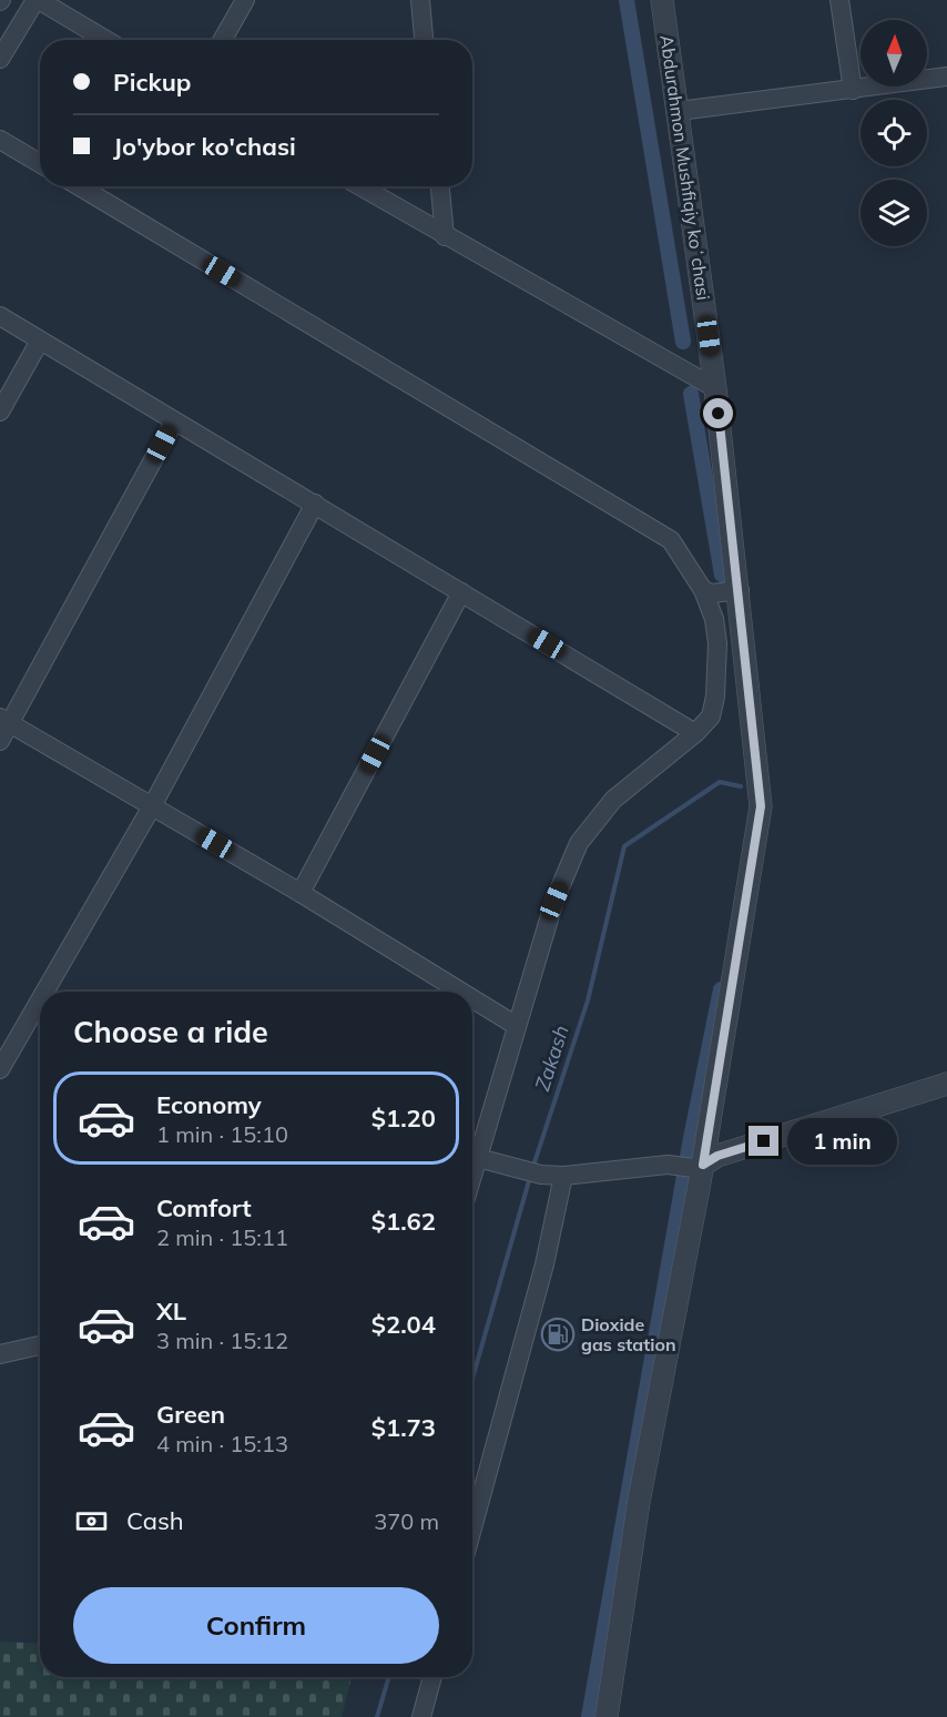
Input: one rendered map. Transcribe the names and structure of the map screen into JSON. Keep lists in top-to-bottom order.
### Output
{
  "streets": {
    "street": ["Abdurahmon Mushfiqiy koʻchasi"]
  },
  "water": ["Zakash"],
  "places": {
    "fuel station": ["Dioxide gas station"]
  },
  "north": "top",
  "page": {
    "banner": ["Pickup", "Jo'ybor ko'chasi"],
    "heading": "Choose a ride",
    "list": [
      {
        "name": "Economy",
        "note": "1 min · 15:10",
        "value": "$1.20"
      },
      {
        "name": "Comfort",
        "note": "2 min · 15:11",
        "value": "$1.62"
      },
      {
        "name": "XL",
        "note": "3 min · 15:12",
        "value": "$2.04"
      },
      {
        "name": "Green",
        "note": "4 min · 15:13",
        "value": "$1.73"
      }
    ],
    "bubble": "1 min",
    "pay": ["Cash", "370 m"],
    "buttons": "Confirm"
  }
}
